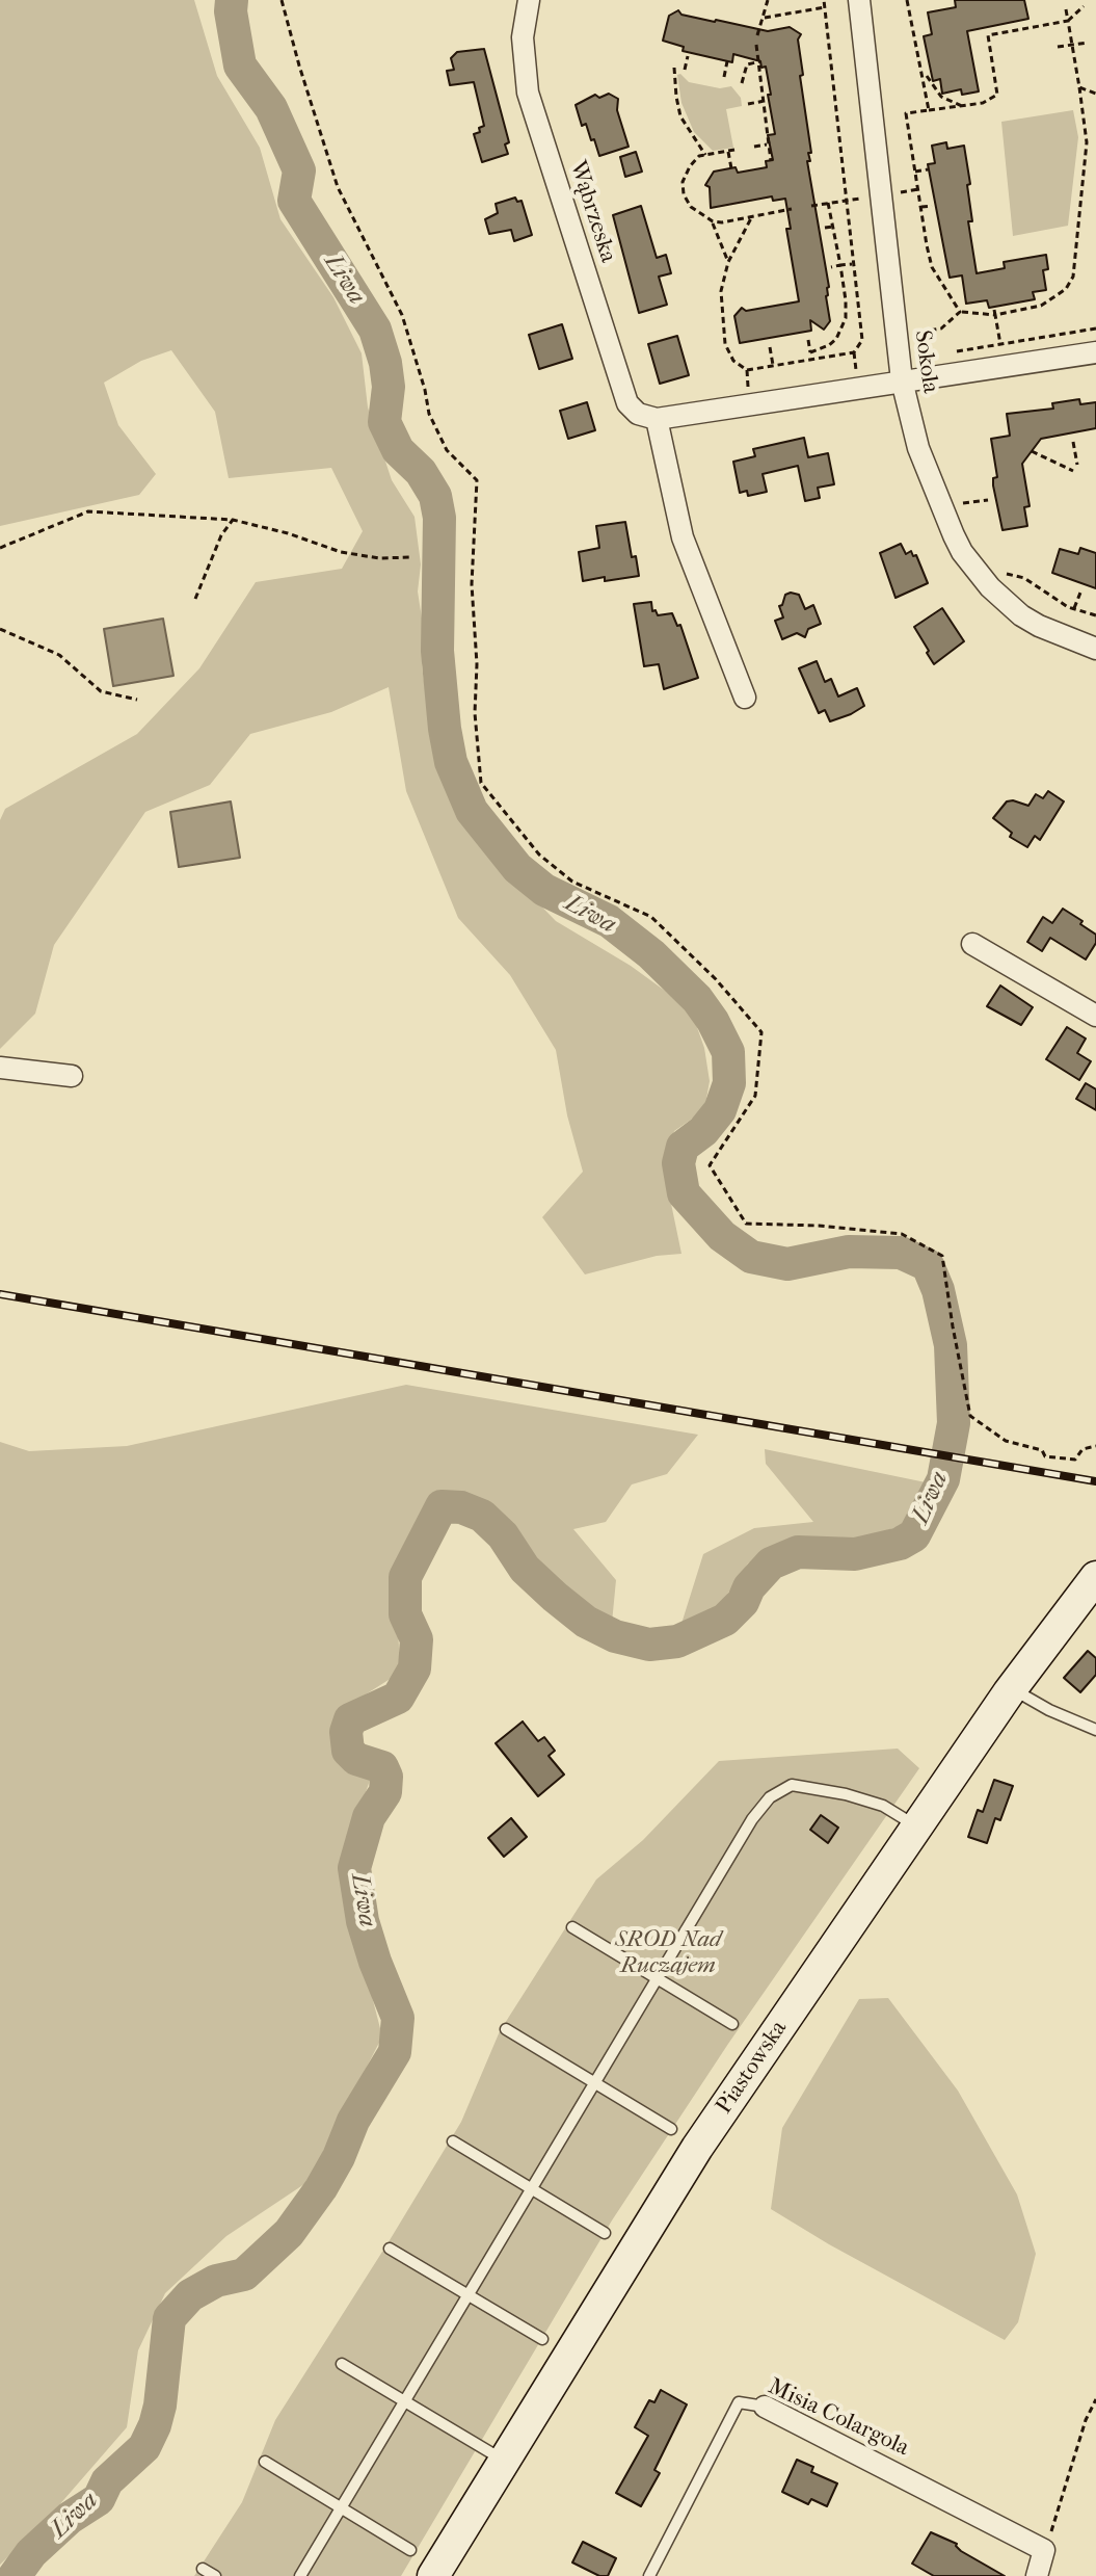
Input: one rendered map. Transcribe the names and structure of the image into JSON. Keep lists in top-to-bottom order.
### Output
{
  "streets": {
    "street": [
      "Wąbrzeska",
      "Sokola",
      "Piastowska",
      "Misia Colargola"
    ]
  },
  "water": ["Liwa"],
  "parks": ["SROD Nad Ruczajem"]
}
